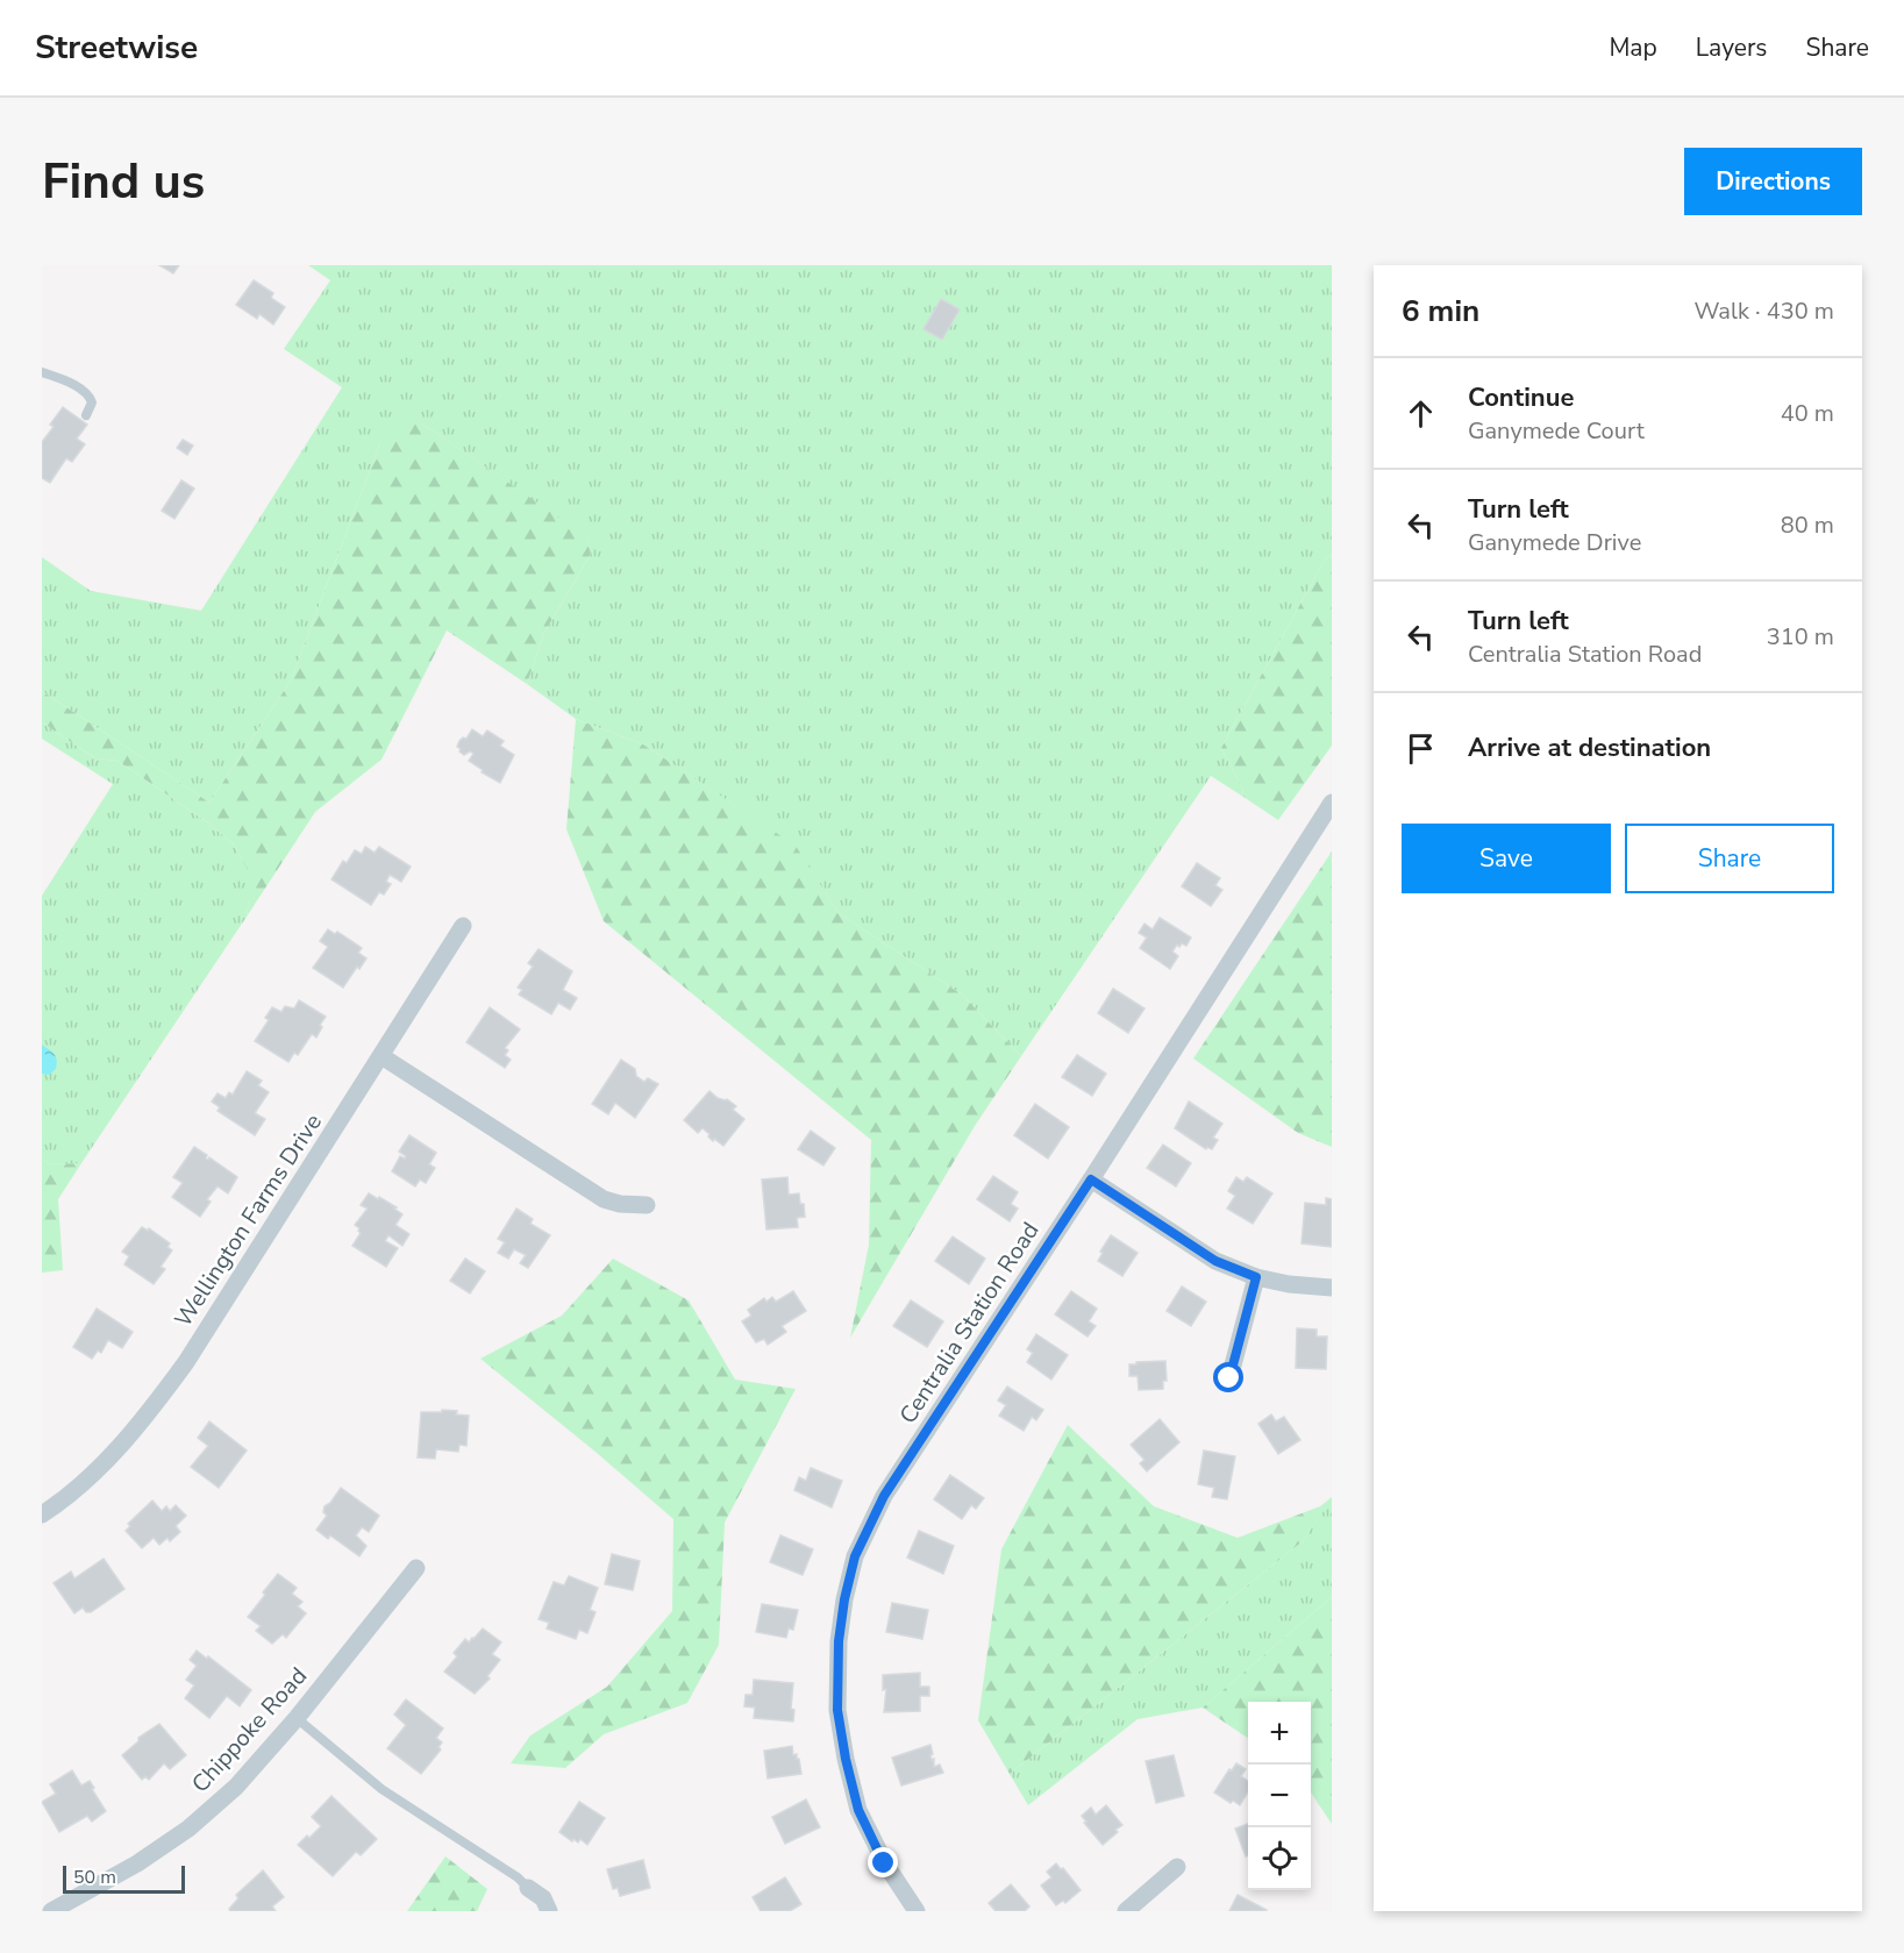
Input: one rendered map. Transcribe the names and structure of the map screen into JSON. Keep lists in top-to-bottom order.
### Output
{
  "streets": {
    "street": ["Wellington Farms Drive", "Centralia Station Road", "Chippoke Road"]
  },
  "scale_bar": "50 m",
  "page": {
    "header": "Streetwise",
    "nav": ["Map", "Layers", "Share"],
    "buttons": [
      "Directions",
      ["Save", "Share"]
    ],
    "title": "Find us",
    "heading": ["6 min", "Walk · 430 m"],
    "list": [
      ["Continue", "Ganymede Court", "40 m"],
      ["Turn left", "Ganymede Drive", "80 m"],
      ["Turn left", "Centralia Station Road", "310 m"],
      "Arrive at destination"
    ],
    "map_buttons": ["+", "−"],
    "scale": "50 m"
  }
}
